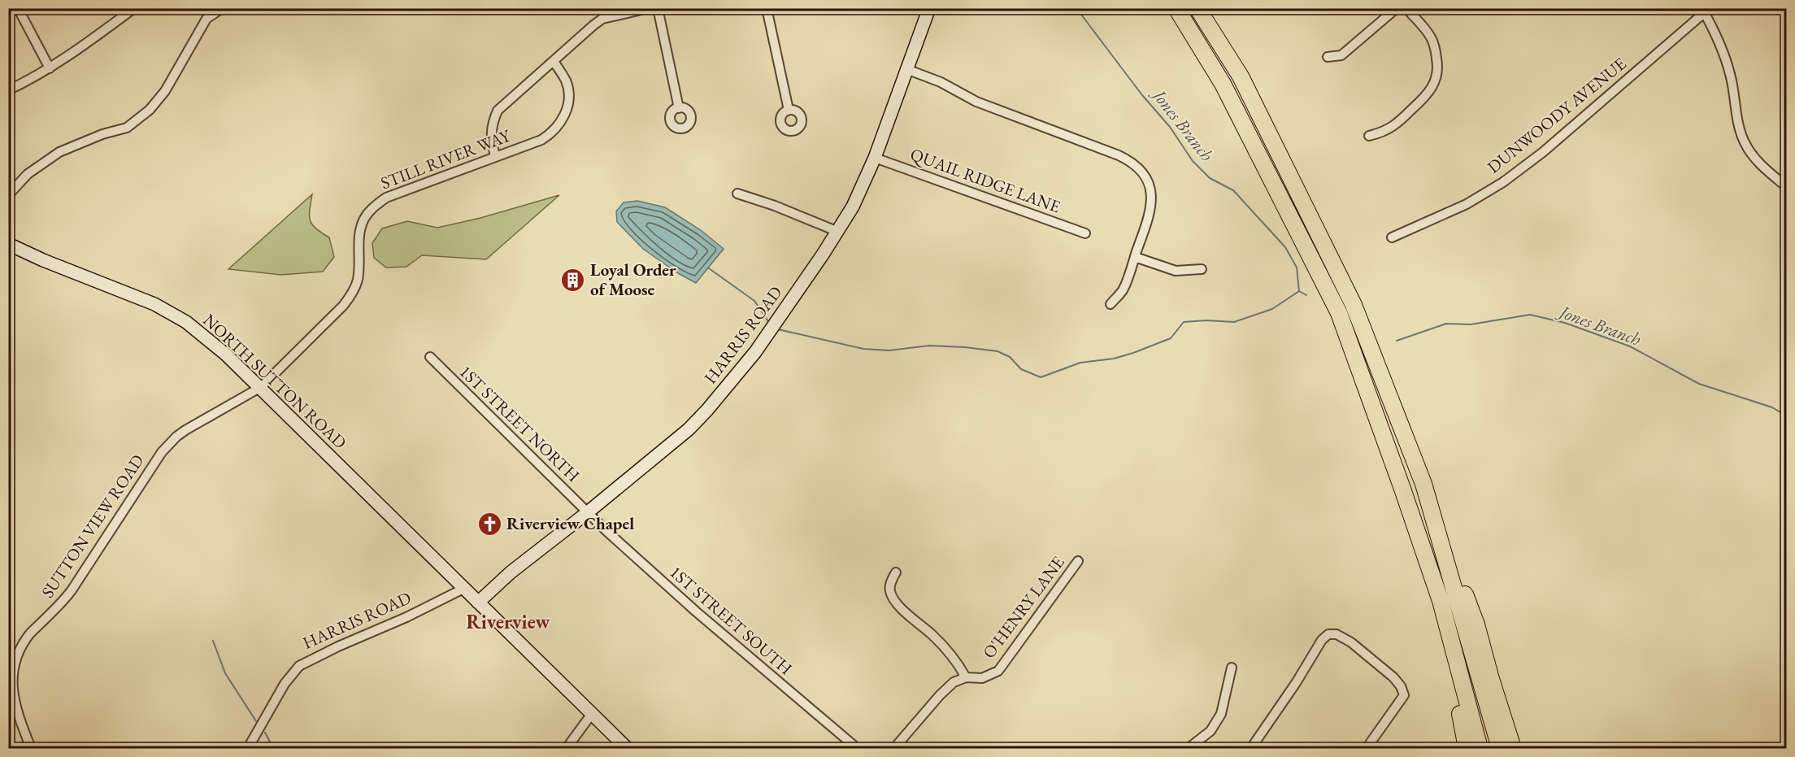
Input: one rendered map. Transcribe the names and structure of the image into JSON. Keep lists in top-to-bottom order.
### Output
{
  "streets": {
    "main road": ["HARRIS ROAD", "NORTH SUTTON ROAD"],
    "street": [
      "DUNWOODY AVENUE",
      "STILL RIVER WAY",
      "QUAIL RIDGE LANE",
      "1ST STREET NORTH",
      "SUTTON VIEW ROAD",
      "O'HENRY LANE",
      "1ST STREET SOUTH"
    ]
  },
  "crossings": [
    ["STILL RIVER WAY", "NORTH SUTTON ROAD"],
    ["STILL RIVER WAY", "SUTTON VIEW ROAD"],
    ["QUAIL RIDGE LANE", "HARRIS ROAD"],
    ["HARRIS ROAD", "NORTH SUTTON ROAD"],
    ["HARRIS ROAD", "1ST STREET NORTH"],
    ["HARRIS ROAD", "1ST STREET SOUTH"],
    ["NORTH SUTTON ROAD", "SUTTON VIEW ROAD"],
    ["1ST STREET NORTH", "1ST STREET SOUTH"]
  ],
  "districts": ["Riverview"],
  "water": ["Jones Branch"],
  "places": {
    "building": ["Loyal Order of Moose"],
    "church": ["Riverview Chapel"]
  }
}
